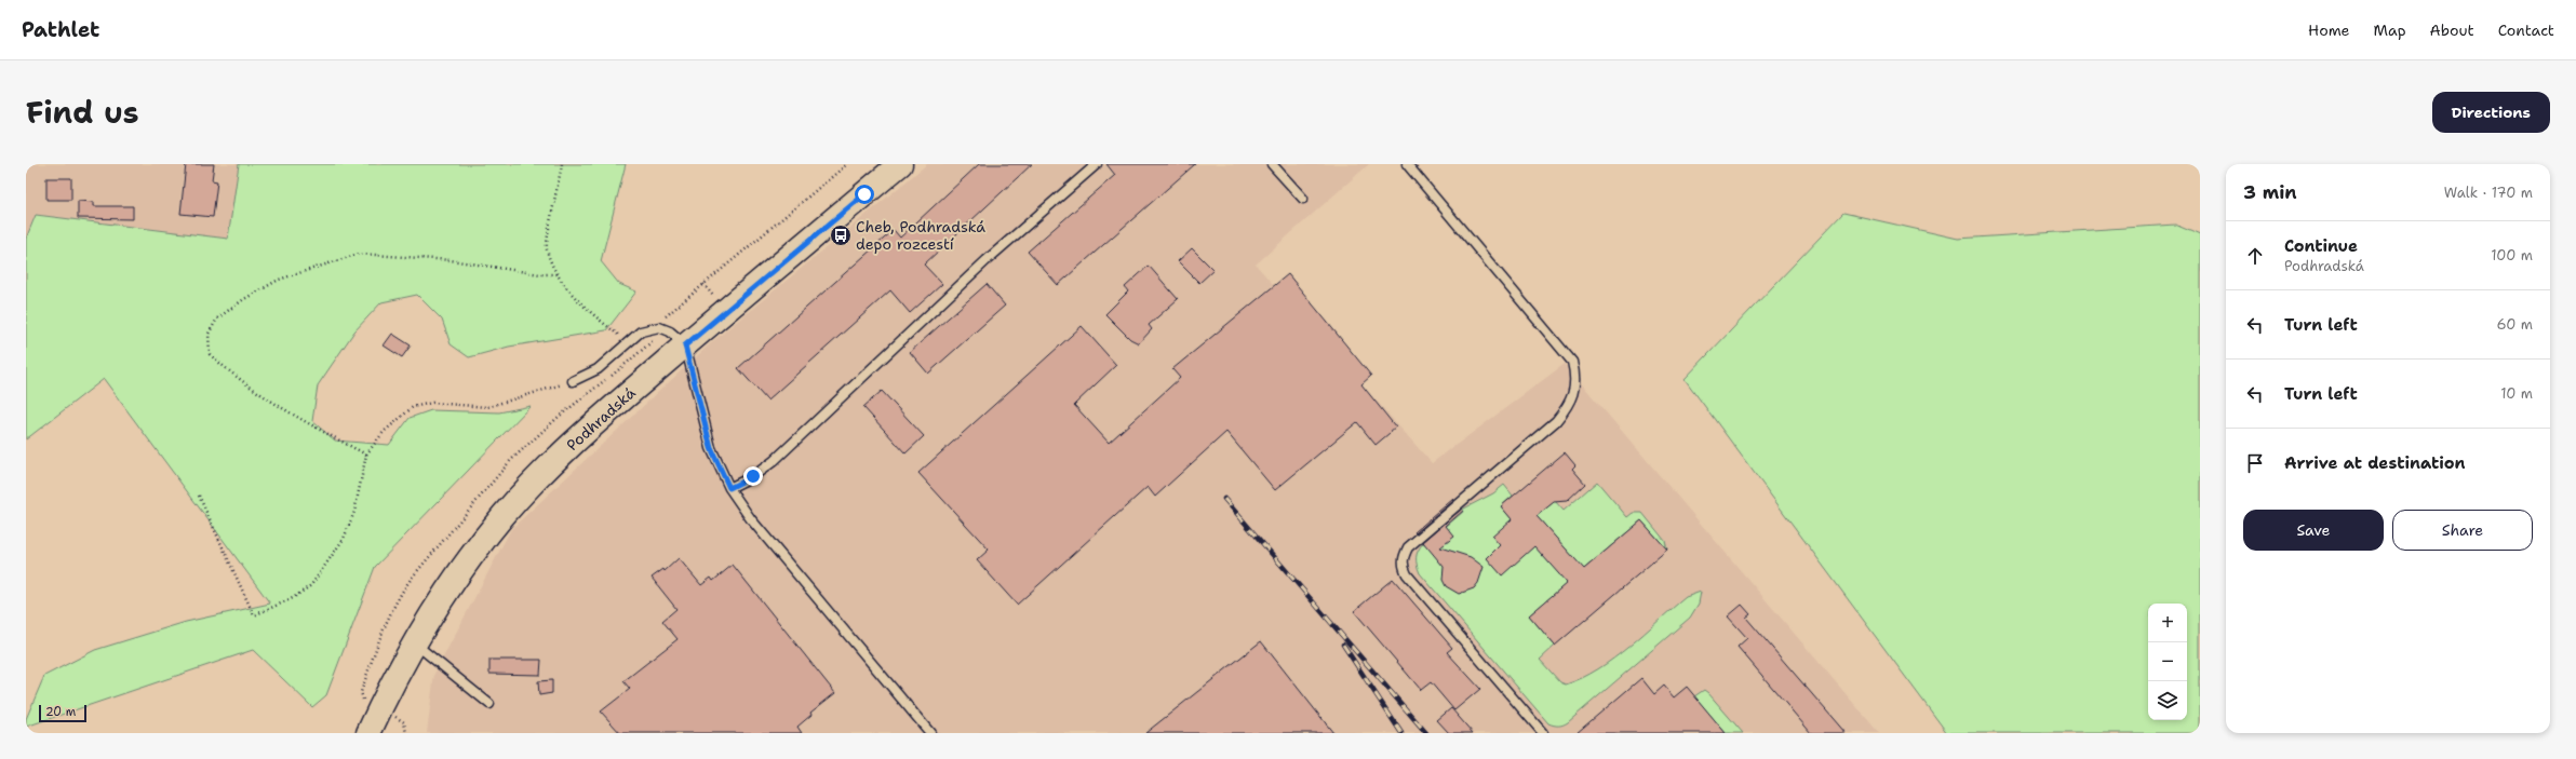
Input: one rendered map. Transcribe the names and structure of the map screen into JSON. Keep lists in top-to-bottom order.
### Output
{
  "streets": {
    "main road": ["Podhradská"]
  },
  "places": {
    "bus stop": ["Cheb, Podhradská depo rozcestí"]
  },
  "scale_bar": "20 m",
  "page": {
    "header": "Pathlet",
    "nav": [
      "Home",
      "Map",
      "About",
      "Contact"
    ],
    "title": "Find us",
    "buttons": [
      "Directions",
      ["Save", "Share"]
    ],
    "heading": ["3 min", "Walk · 170 m"],
    "list": [
      ["Continue", "Podhradská", "100 m"],
      ["Turn left", "60 m"],
      ["Turn left", "10 m"],
      "Arrive at destination"
    ],
    "map_buttons": ["+", "−"],
    "scale": "20 m"
  }
}
